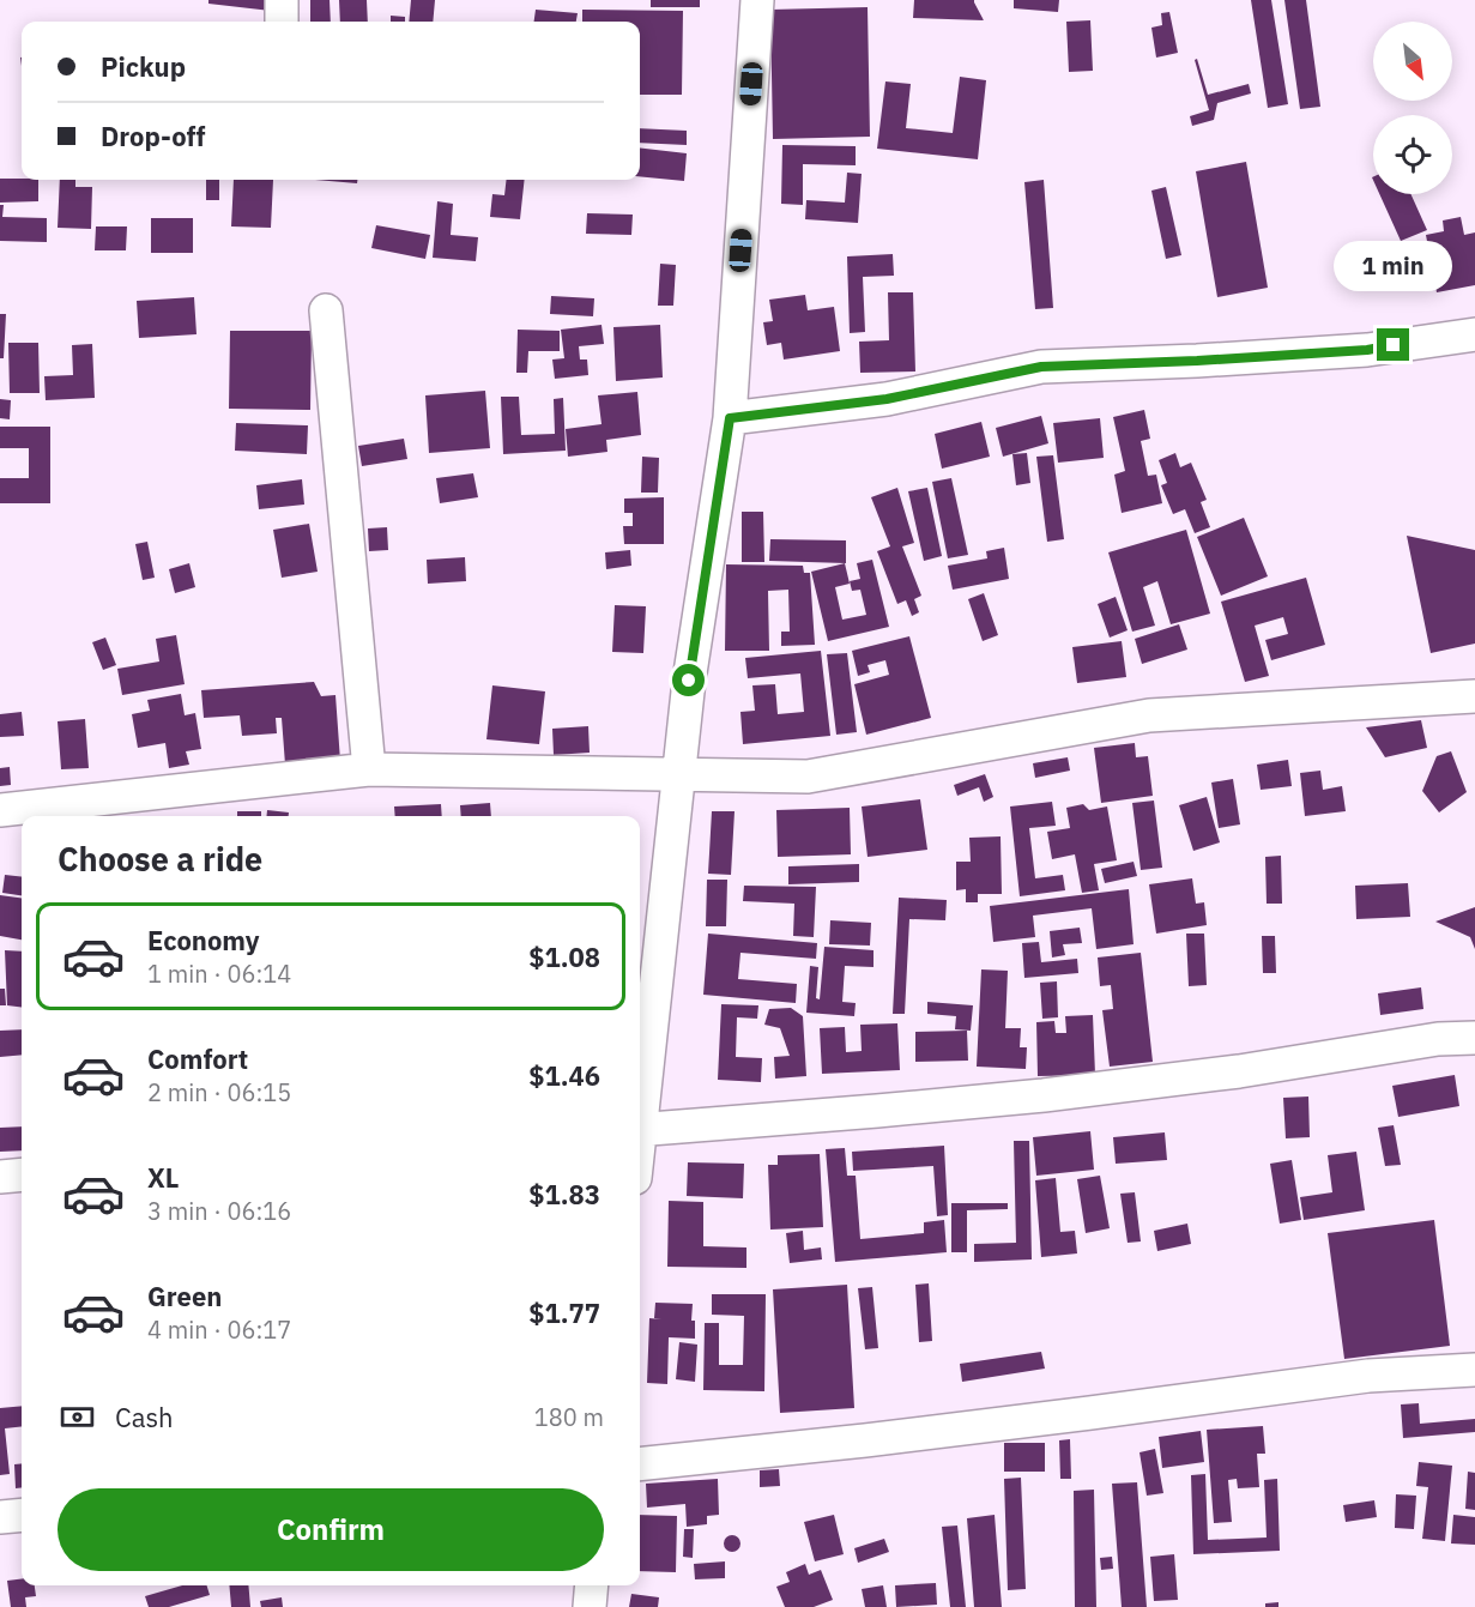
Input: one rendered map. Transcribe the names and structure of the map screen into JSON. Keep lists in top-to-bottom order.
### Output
{
  "north": "bottom right",
  "page": {
    "banner": ["Pickup", "Drop-off"],
    "bubble": "1 min",
    "heading": "Choose a ride",
    "list": [
      {
        "name": "Economy",
        "note": "1 min · 06:14",
        "value": "$1.08"
      },
      {
        "name": "Comfort",
        "note": "2 min · 06:15",
        "value": "$1.46"
      },
      {
        "name": "XL",
        "note": "3 min · 06:16",
        "value": "$1.83"
      },
      {
        "name": "Green",
        "note": "4 min · 06:17",
        "value": "$1.77"
      }
    ],
    "pay": ["Cash", "180 m"],
    "buttons": "Confirm"
  }
}
